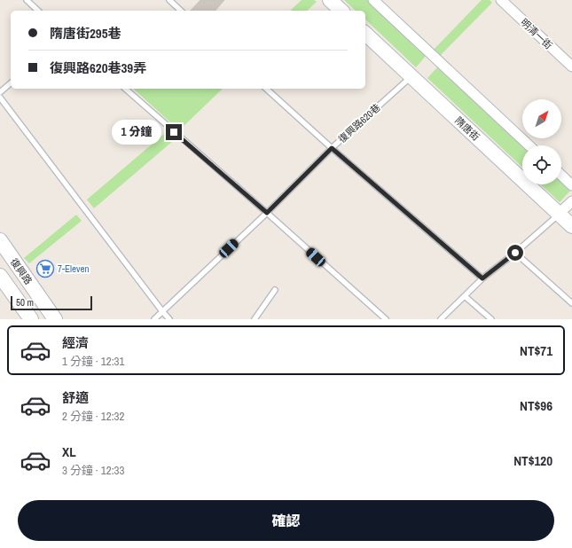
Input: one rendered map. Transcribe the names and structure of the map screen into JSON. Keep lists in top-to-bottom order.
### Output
{
  "streets": {
    "street": ["明清一街", "隋唐街", "復興路"],
    "lane": ["復興路620巷"]
  },
  "crossings": [
    ["復興路620巷", "隋唐街"]
  ],
  "places": {
    "supermarket": ["7-Eleven"]
  },
  "scale_bar": "50 m",
  "north": "top right",
  "page": {
    "banner": ["隋唐街295巷", "復興路620巷39弄"],
    "bubble": "1 分鐘",
    "scale": "50 m",
    "list": [
      {
        "name": "經濟",
        "note": "1 分鐘 · 12:31",
        "value": "NT$71"
      },
      {
        "name": "舒適",
        "note": "2 分鐘 · 12:32",
        "value": "NT$96"
      },
      {
        "name": "XL",
        "note": "3 分鐘 · 12:33",
        "value": "NT$120"
      }
    ],
    "buttons": "確認"
  }
}
